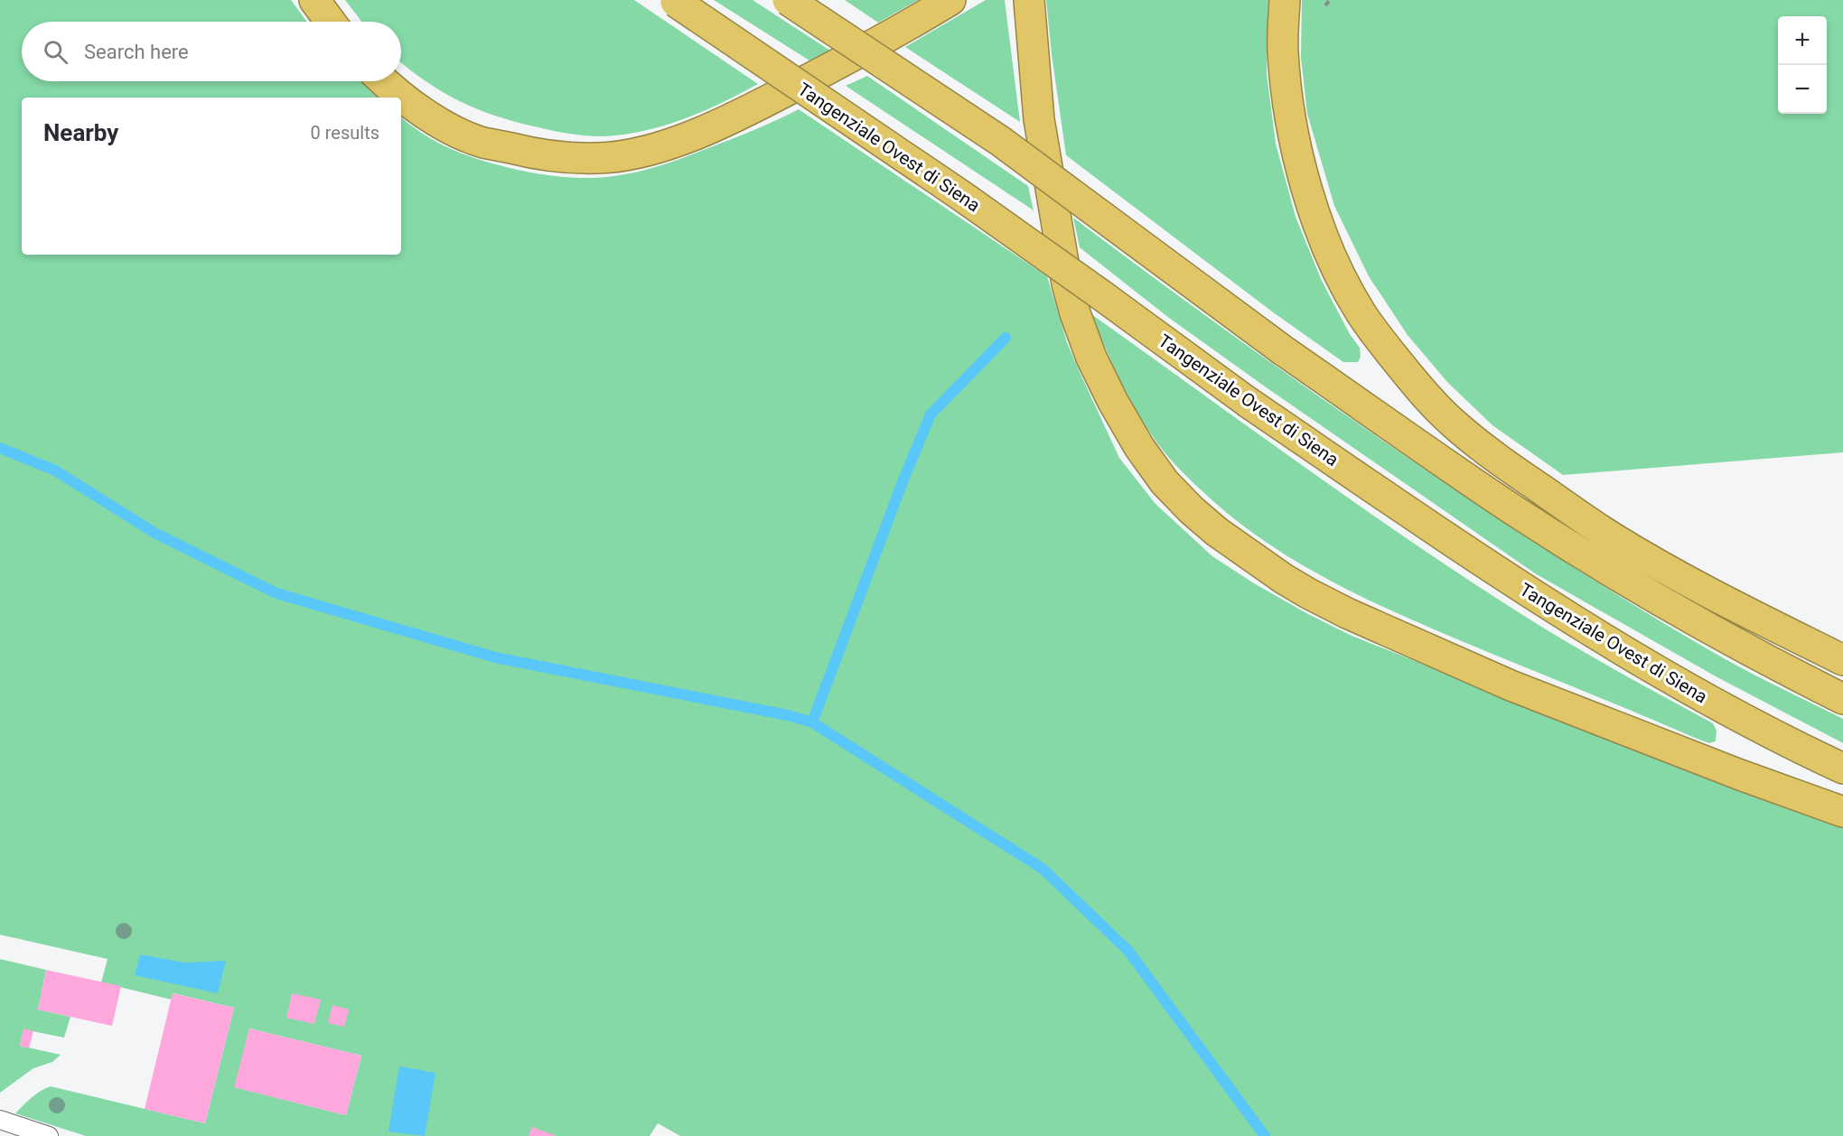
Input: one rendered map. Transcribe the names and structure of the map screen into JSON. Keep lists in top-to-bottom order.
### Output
{
  "streets": {
    "highway": ["Tangenziale Ovest di Siena"]
  },
  "page": {
    "map_buttons": ["+", "−"],
    "search": "Search here",
    "heading": ["Nearby", "0 results"]
  }
}
